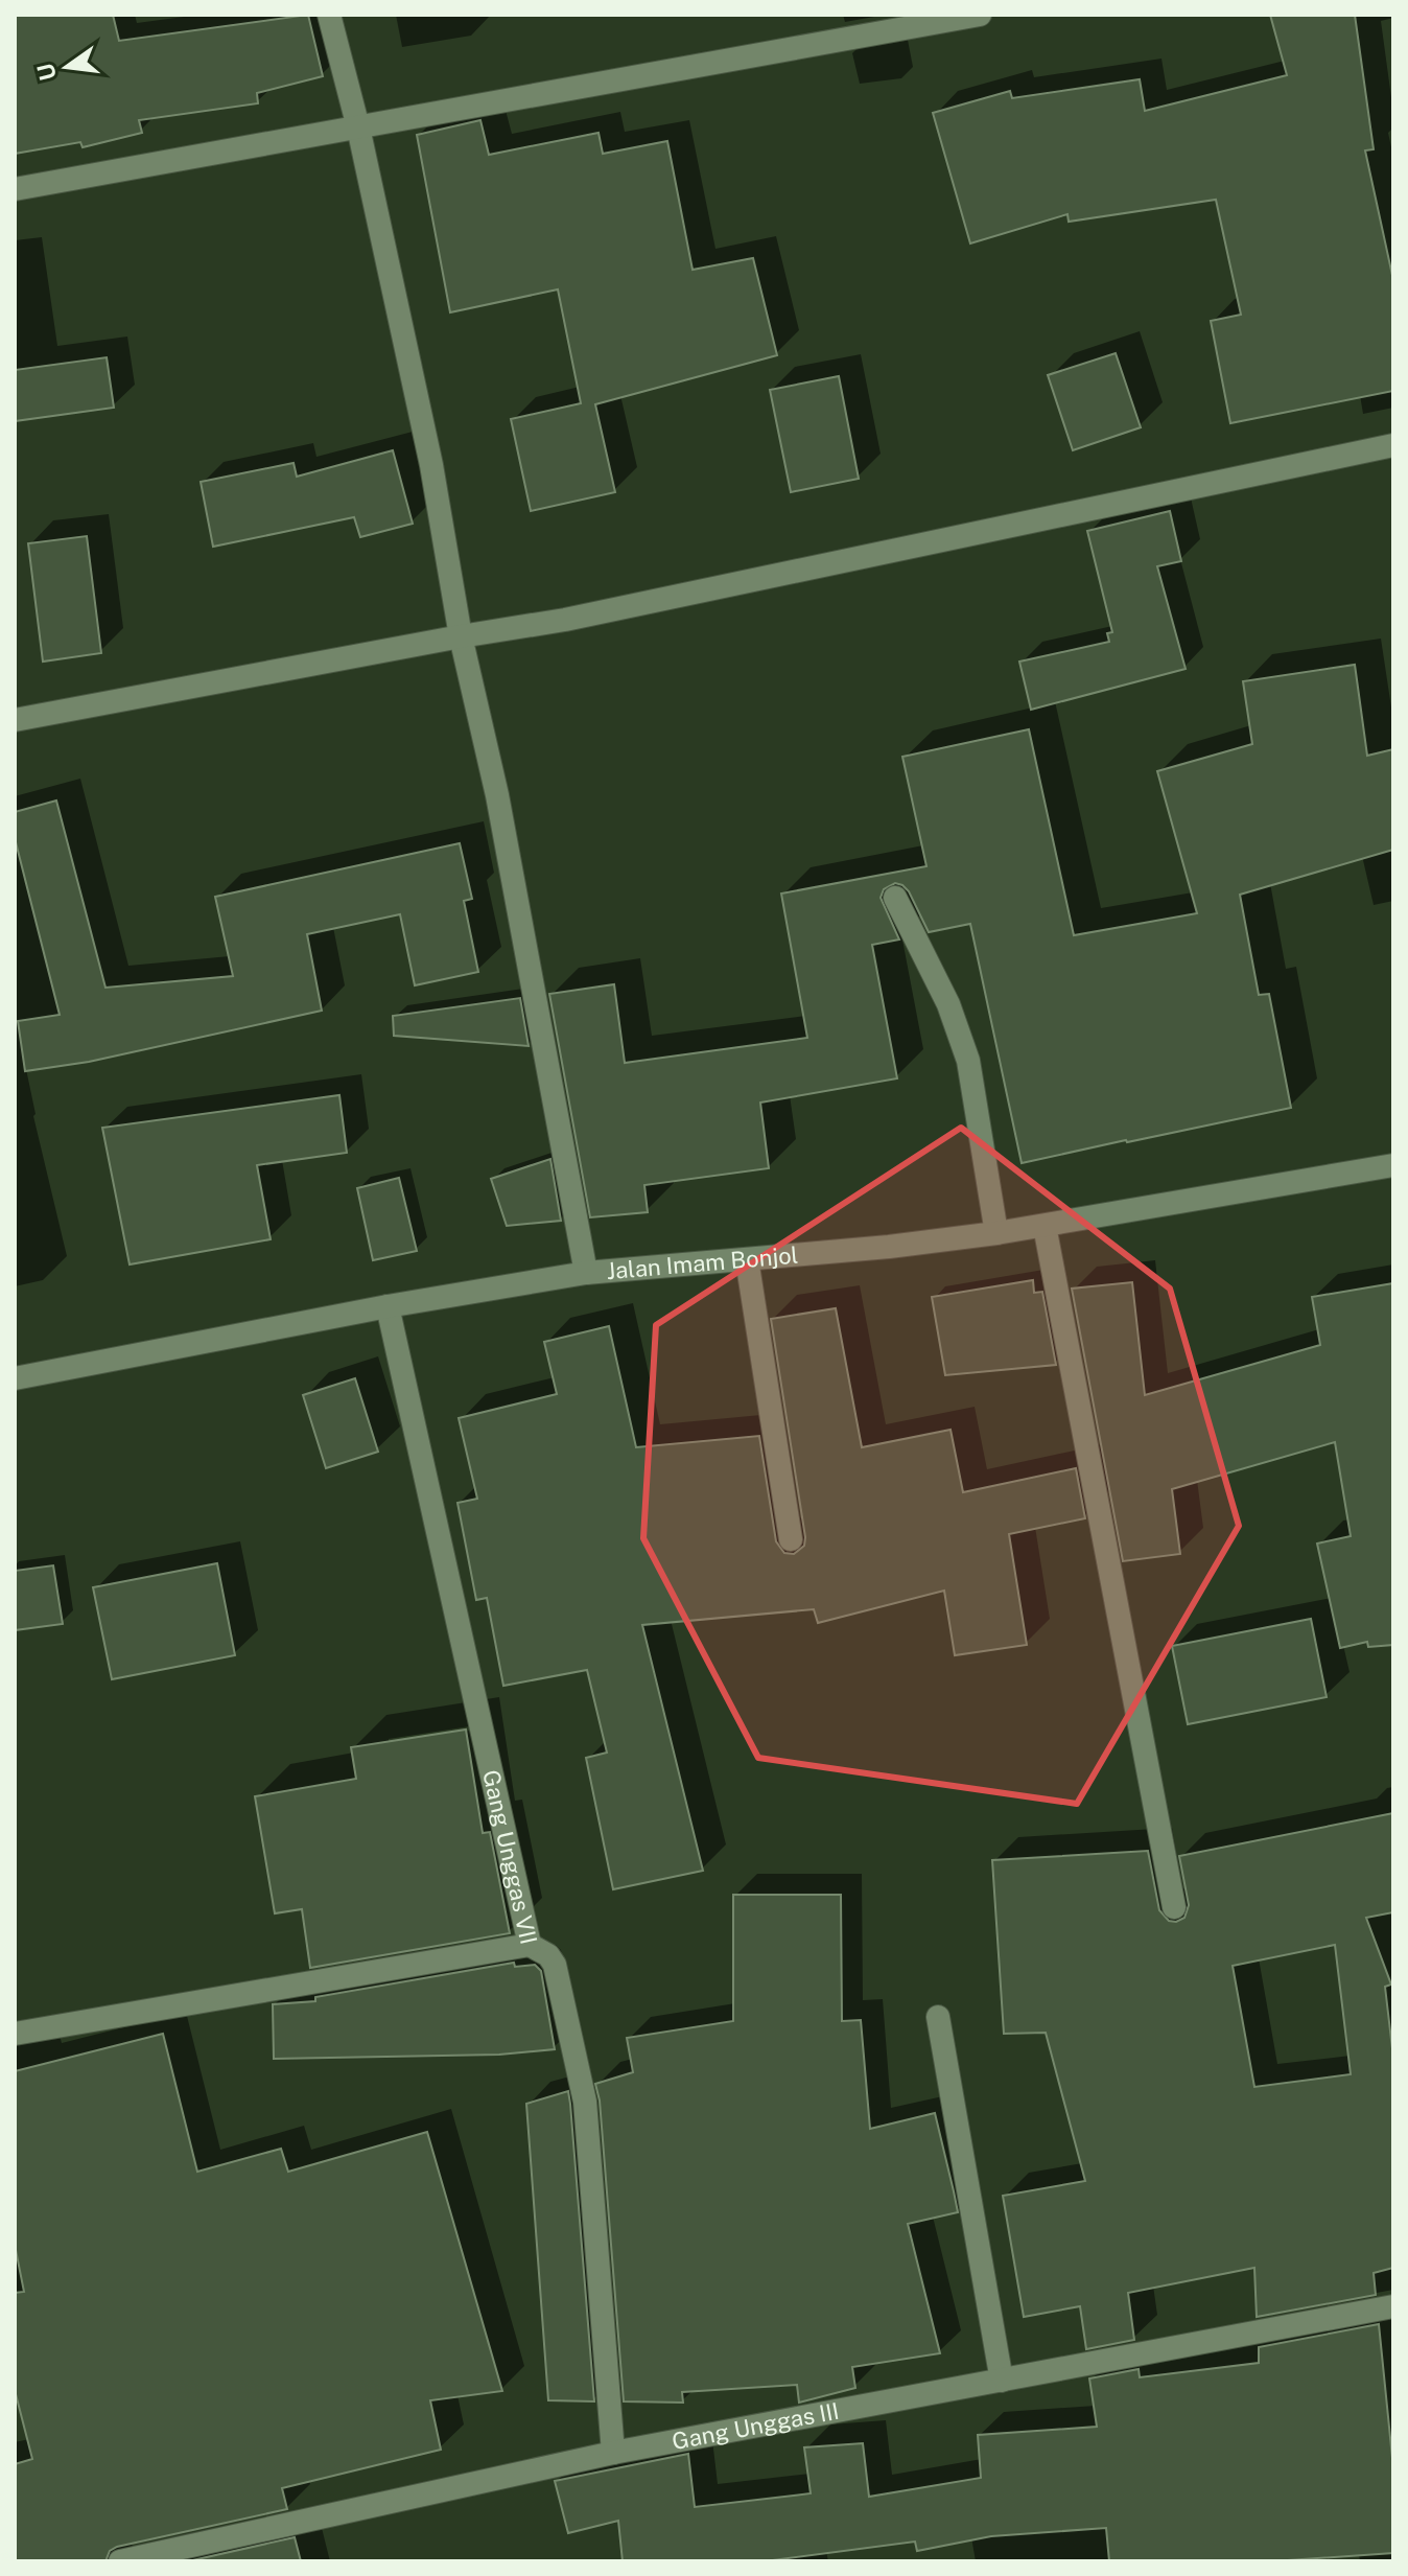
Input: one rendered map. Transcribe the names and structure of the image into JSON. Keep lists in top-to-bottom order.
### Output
{
  "streets": {
    "street": ["Jalan Imam Bonjol", "Gang Unggas VII", "Gang Unggas III"]
  },
  "crossings": [
    ["Jalan Imam Bonjol", "Gang Unggas VII"],
    ["Gang Unggas VII", "Gang Unggas III"]
  ],
  "north": "left"
}
